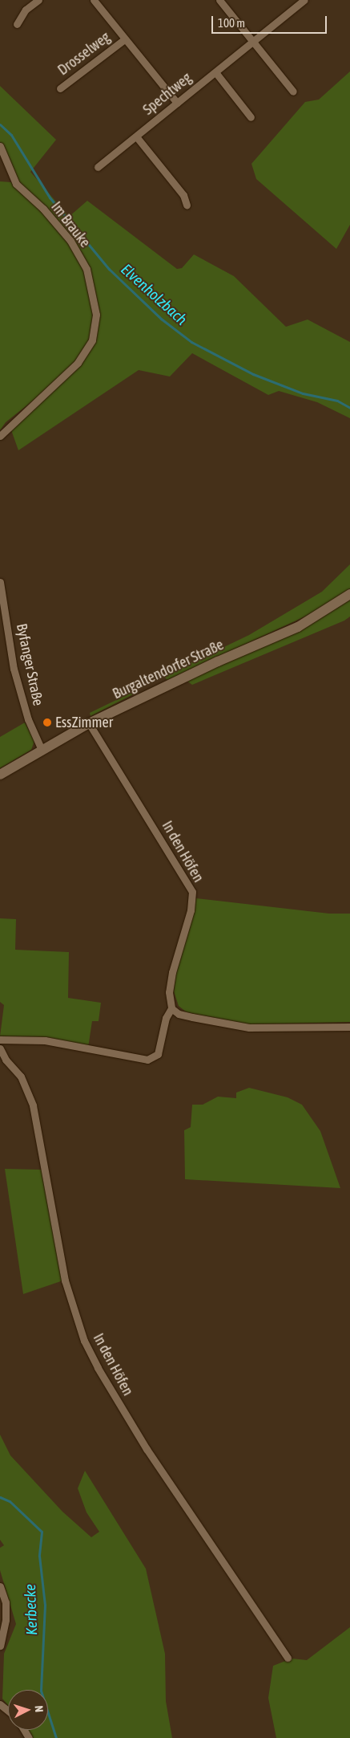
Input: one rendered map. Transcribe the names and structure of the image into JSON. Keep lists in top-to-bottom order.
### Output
{
  "streets": {
    "main road": ["Burgaltendorfer Straße"],
    "street": [
      "Drosselweg",
      "Spechtweg",
      "Im Brauke",
      "Byfanger Straße",
      "In den Höfen"
    ]
  },
  "crossings": [
    ["Drosselweg", "Spechtweg"],
    ["Byfanger Straße", "Burgaltendorfer Straße"],
    ["Burgaltendorfer Straße", "In den Höfen"]
  ],
  "water": ["Elvenholzbach", "Kerbecke"],
  "places": ["EssZimmer"],
  "scale_bar": "100 m",
  "north": "right"
}
